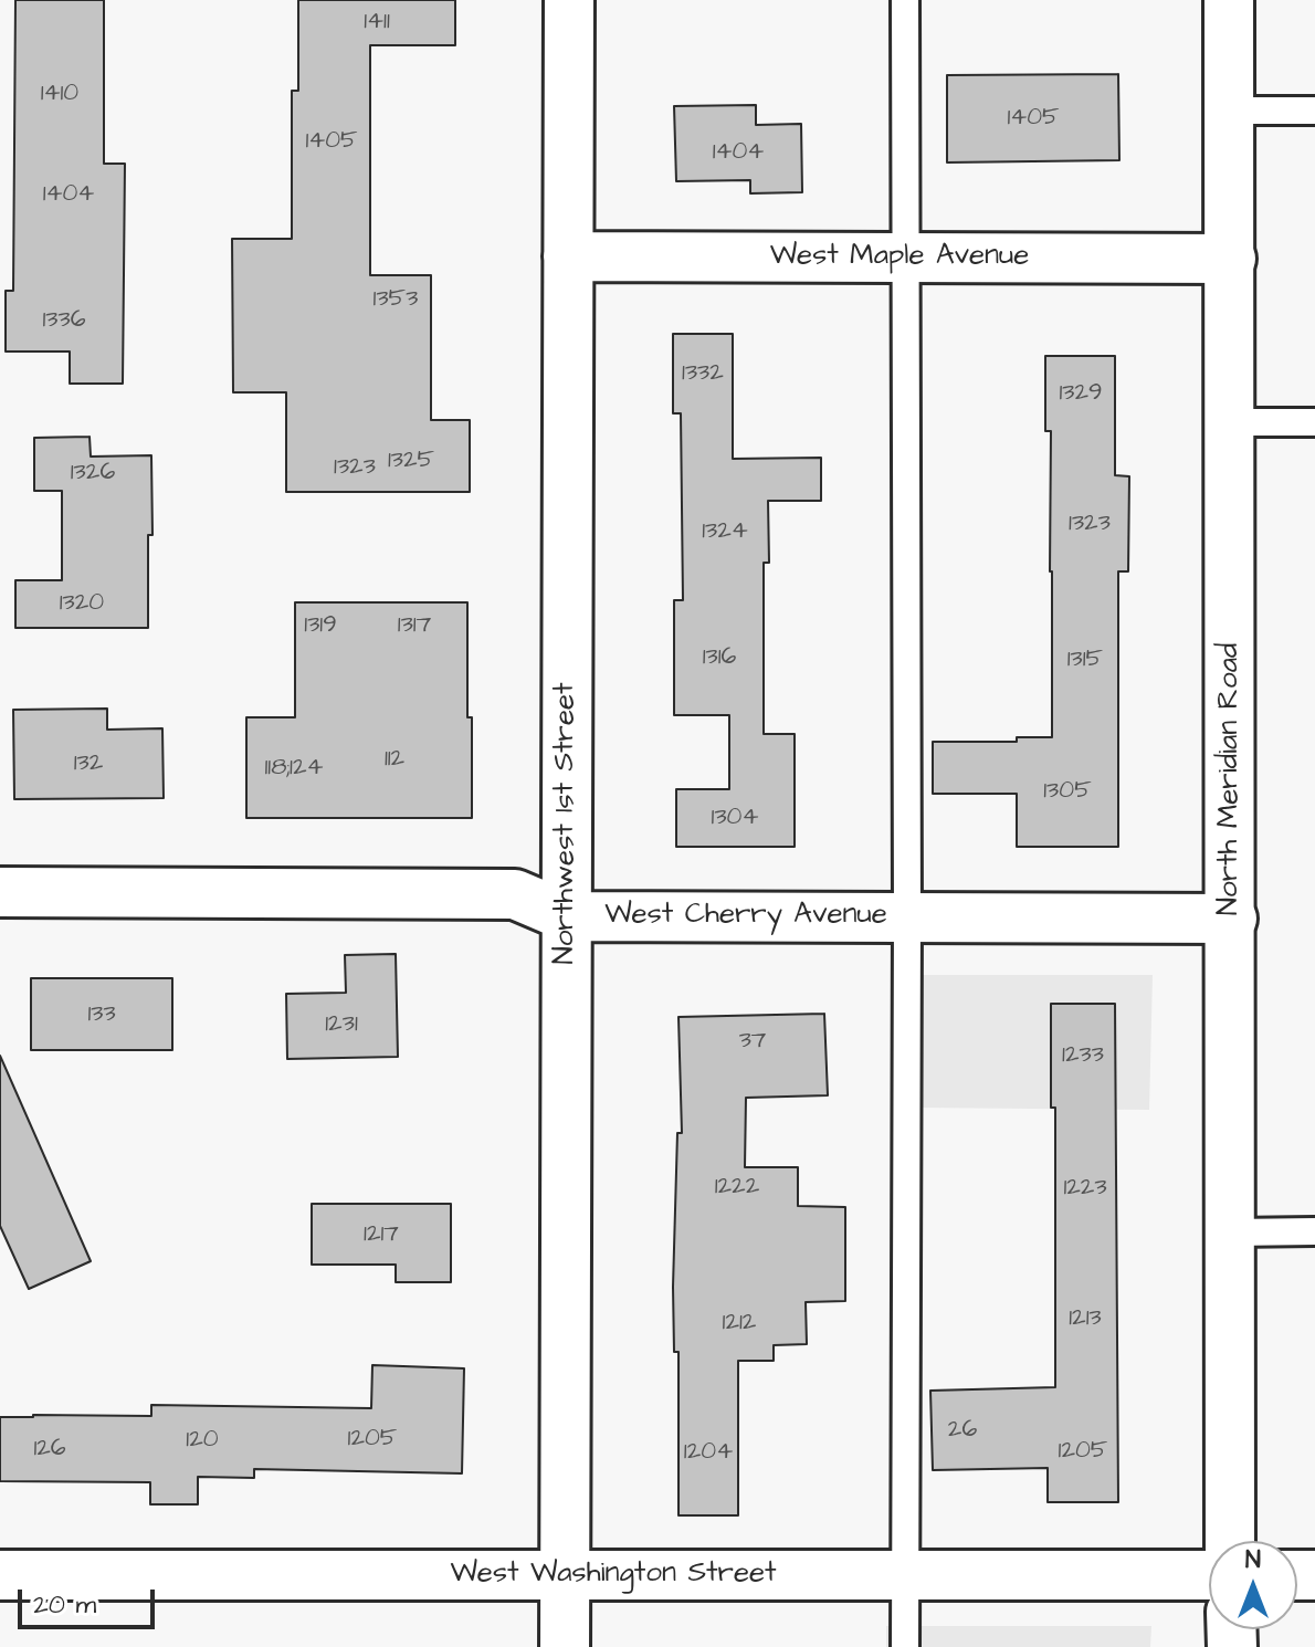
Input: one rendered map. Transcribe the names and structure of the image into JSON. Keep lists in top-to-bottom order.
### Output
{
  "streets": {
    "street": [
      "West Maple Avenue",
      "North Meridian Road",
      "Northwest 1st Street",
      "West Cherry Avenue",
      "West Washington Street"
    ]
  },
  "crossings": [
    ["West Maple Avenue", "North Meridian Road"],
    ["West Maple Avenue", "Northwest 1st Street"],
    ["North Meridian Road", "West Cherry Avenue"],
    ["Northwest 1st Street", "West Cherry Avenue"],
    ["Northwest 1st Street", "West Washington Street"]
  ],
  "house_numbers": [
    "1411",
    "1410",
    "1405",
    "1405",
    "1404",
    "1404",
    "1353",
    "1336",
    "1332",
    "1329",
    "1325",
    "1323",
    "1326",
    "1323",
    "1324",
    "1320",
    "1319",
    "1317",
    "1316",
    "1315",
    "112",
    "132",
    "118;124",
    "1305",
    "1304",
    "133",
    "1231",
    "37",
    "1233",
    "1222",
    "1223",
    "1217",
    "1213",
    "1212",
    "26",
    "1205",
    "120",
    "126",
    "1205",
    "1204"
  ],
  "scale_bar": "20 m",
  "north": "top"
}
